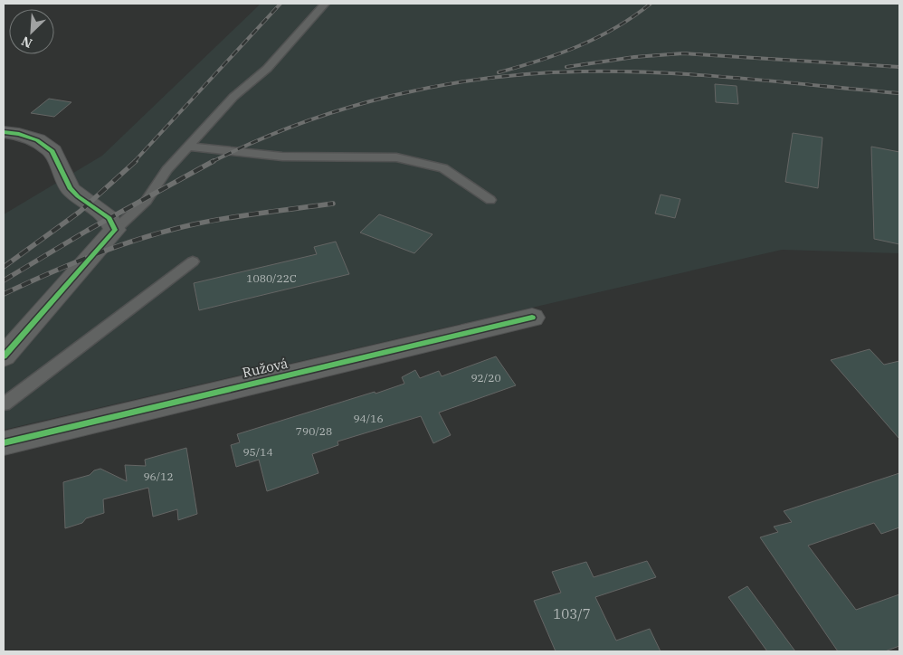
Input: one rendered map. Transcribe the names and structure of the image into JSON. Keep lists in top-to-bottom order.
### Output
{
  "streets": {
    "street": ["Ružová"]
  },
  "house_numbers": [
    "1080/22C",
    "92/20",
    "94/16",
    "790/28",
    "95/14",
    "96/12",
    "103/7"
  ],
  "north": "bottom left"
}
